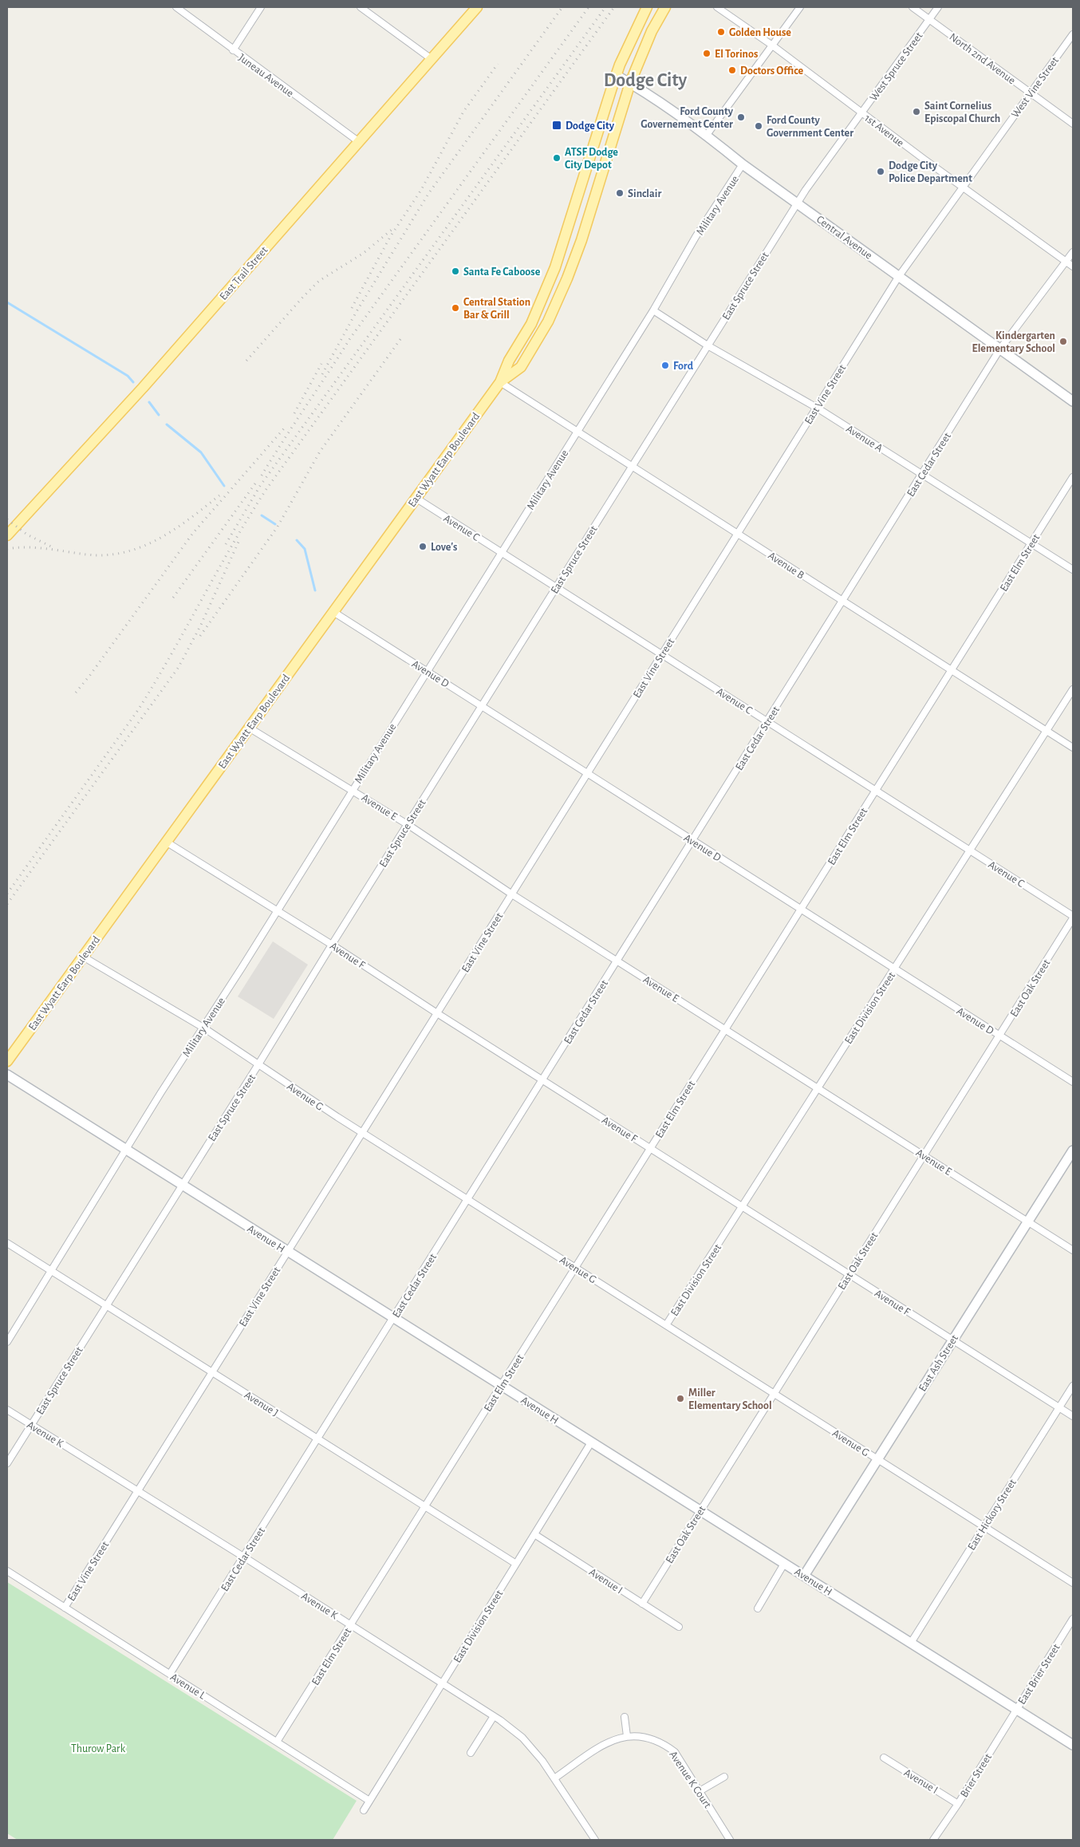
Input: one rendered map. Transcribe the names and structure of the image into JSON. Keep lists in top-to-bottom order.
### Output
{
  "streets": {
    "main road": ["East Trail Street", "East Wyatt Earp Boulevard"],
    "street": [
      "North 2nd Avenue",
      "West Spruce Street",
      "Juneau Avenue",
      "West Vine Street",
      "1st Avenue",
      "Military Avenue",
      "Central Avenue",
      "East Spruce Street",
      "East Vine Street",
      "Avenue A",
      "East Cedar Street",
      "Avenue C",
      "East Elm Street",
      "Avenue B",
      "Avenue D",
      "Avenue E",
      "Avenue F",
      "East Oak Street",
      "East Division Street",
      "Avenue G",
      "Avenue H",
      "East Ash Street",
      "Avenue J",
      "Avenue K",
      "East Hickory Street",
      "Avenue I",
      "East Brier Street",
      "Avenue L",
      "Brier Street",
      "Avenue K Court"
    ]
  },
  "crossings": [
    ["North 2nd Avenue", "West Spruce Street"],
    ["North 2nd Avenue", "West Vine Street"],
    ["West Spruce Street", "1st Avenue"],
    ["West Spruce Street", "Central Avenue"],
    ["West Spruce Street", "East Spruce Street"],
    ["Juneau Avenue", "East Trail Street"],
    ["West Vine Street", "1st Avenue"],
    ["West Vine Street", "Central Avenue"],
    ["West Vine Street", "East Vine Street"],
    ["1st Avenue", "East Cedar Street"],
    ["Military Avenue", "Central Avenue"],
    ["Military Avenue", "Avenue A"],
    ["Military Avenue", "Avenue C"],
    ["Military Avenue", "Avenue B"],
    ["Military Avenue", "Avenue D"],
    ["Military Avenue", "Avenue E"],
    ["Military Avenue", "Avenue F"],
    ["Military Avenue", "Avenue G"],
    ["Military Avenue", "Avenue H"],
    ["Military Avenue", "Avenue J"],
    ["Central Avenue", "East Spruce Street"],
    ["Central Avenue", "East Vine Street"],
    ["Central Avenue", "East Wyatt Earp Boulevard"],
    ["Central Avenue", "East Cedar Street"],
    ["East Spruce Street", "Avenue A"],
    ["East Spruce Street", "Avenue C"],
    ["East Spruce Street", "Avenue B"],
    ["East Spruce Street", "Avenue D"],
    ["East Spruce Street", "Avenue E"],
    ["East Spruce Street", "Avenue F"],
    ["East Spruce Street", "Avenue G"],
    ["East Spruce Street", "Avenue H"],
    ["East Spruce Street", "Avenue J"],
    ["East Spruce Street", "Avenue K"],
    ["East Vine Street", "Avenue A"],
    ["East Vine Street", "Avenue C"],
    ["East Vine Street", "Avenue B"],
    ["East Vine Street", "Avenue D"],
    ["East Vine Street", "Avenue E"],
    ["East Vine Street", "Avenue F"],
    ["East Vine Street", "Avenue G"],
    ["East Vine Street", "Avenue H"],
    ["East Vine Street", "Avenue J"],
    ["East Vine Street", "Avenue K"],
    ["East Vine Street", "Avenue L"],
    ["Avenue A", "East Cedar Street"],
    ["Avenue A", "East Elm Street"],
    ["East Wyatt Earp Boulevard", "Avenue C"],
    ["East Wyatt Earp Boulevard", "Avenue B"],
    ["East Wyatt Earp Boulevard", "Avenue D"],
    ["East Wyatt Earp Boulevard", "Avenue E"],
    ["East Wyatt Earp Boulevard", "Avenue F"],
    ["East Wyatt Earp Boulevard", "Avenue G"],
    ["East Cedar Street", "Avenue C"],
    ["East Cedar Street", "Avenue B"],
    ["East Cedar Street", "Avenue D"],
    ["East Cedar Street", "Avenue E"],
    ["East Cedar Street", "Avenue F"],
    ["East Cedar Street", "Avenue G"],
    ["East Cedar Street", "Avenue H"],
    ["East Cedar Street", "Avenue J"],
    ["East Cedar Street", "Avenue K"],
    ["East Cedar Street", "Avenue L"],
    ["Avenue C", "East Elm Street"],
    ["Avenue C", "East Oak Street"],
    ["Avenue C", "East Division Street"],
    ["East Elm Street", "Avenue B"],
    ["East Elm Street", "Avenue D"],
    ["East Elm Street", "Avenue E"],
    ["East Elm Street", "Avenue F"],
    ["East Elm Street", "Avenue G"],
    ["East Elm Street", "Avenue H"],
    ["East Elm Street", "Avenue J"],
    ["East Elm Street", "Avenue K"],
    ["East Elm Street", "Avenue L"],
    ["Avenue B", "East Division Street"],
    ["Avenue D", "East Oak Street"],
    ["Avenue D", "East Division Street"],
    ["Avenue E", "East Oak Street"],
    ["Avenue E", "East Division Street"],
    ["Avenue E", "East Ash Street"],
    ["Avenue F", "East Oak Street"],
    ["Avenue F", "East Division Street"],
    ["Avenue F", "East Ash Street"],
    ["Avenue F", "East Hickory Street"],
    ["East Oak Street", "Avenue G"],
    ["East Oak Street", "Avenue H"],
    ["East Oak Street", "Avenue I"],
    ["East Division Street", "Avenue G"],
    ["East Division Street", "Avenue H"],
    ["East Division Street", "Avenue J"],
    ["East Division Street", "Avenue K"],
    ["East Division Street", "Avenue I"],
    ["East Division Street", "Avenue L"],
    ["Avenue G", "East Ash Street"],
    ["Avenue G", "East Hickory Street"],
    ["Avenue H", "East Ash Street"],
    ["Avenue H", "East Hickory Street"],
    ["Avenue H", "East Brier Street"],
    ["Avenue H", "Brier Street"],
    ["Avenue K", "Avenue K Court"],
    ["Avenue I", "Brier Street"],
    ["East Brier Street", "Brier Street"]
  ],
  "districts": ["Dodge City"],
  "parks": ["Thurow Park"],
  "places": {
    "other": [
      "Golden House",
      "El Torinos",
      "Doctors Office",
      "Saint Cornelius Episcopal Church",
      "Ford County Governement Center",
      "Ford County Government Center",
      "ATSF Dodge City Depot",
      "Dodge City Police Department",
      "Sinclair",
      "Santa Fe Caboose",
      "Central Station Bar & Grill",
      "Kindergarten Elementary School",
      "Ford",
      "Love's",
      "Miller Elementary School"
    ],
    "transit": ["Dodge City"]
  }
}
